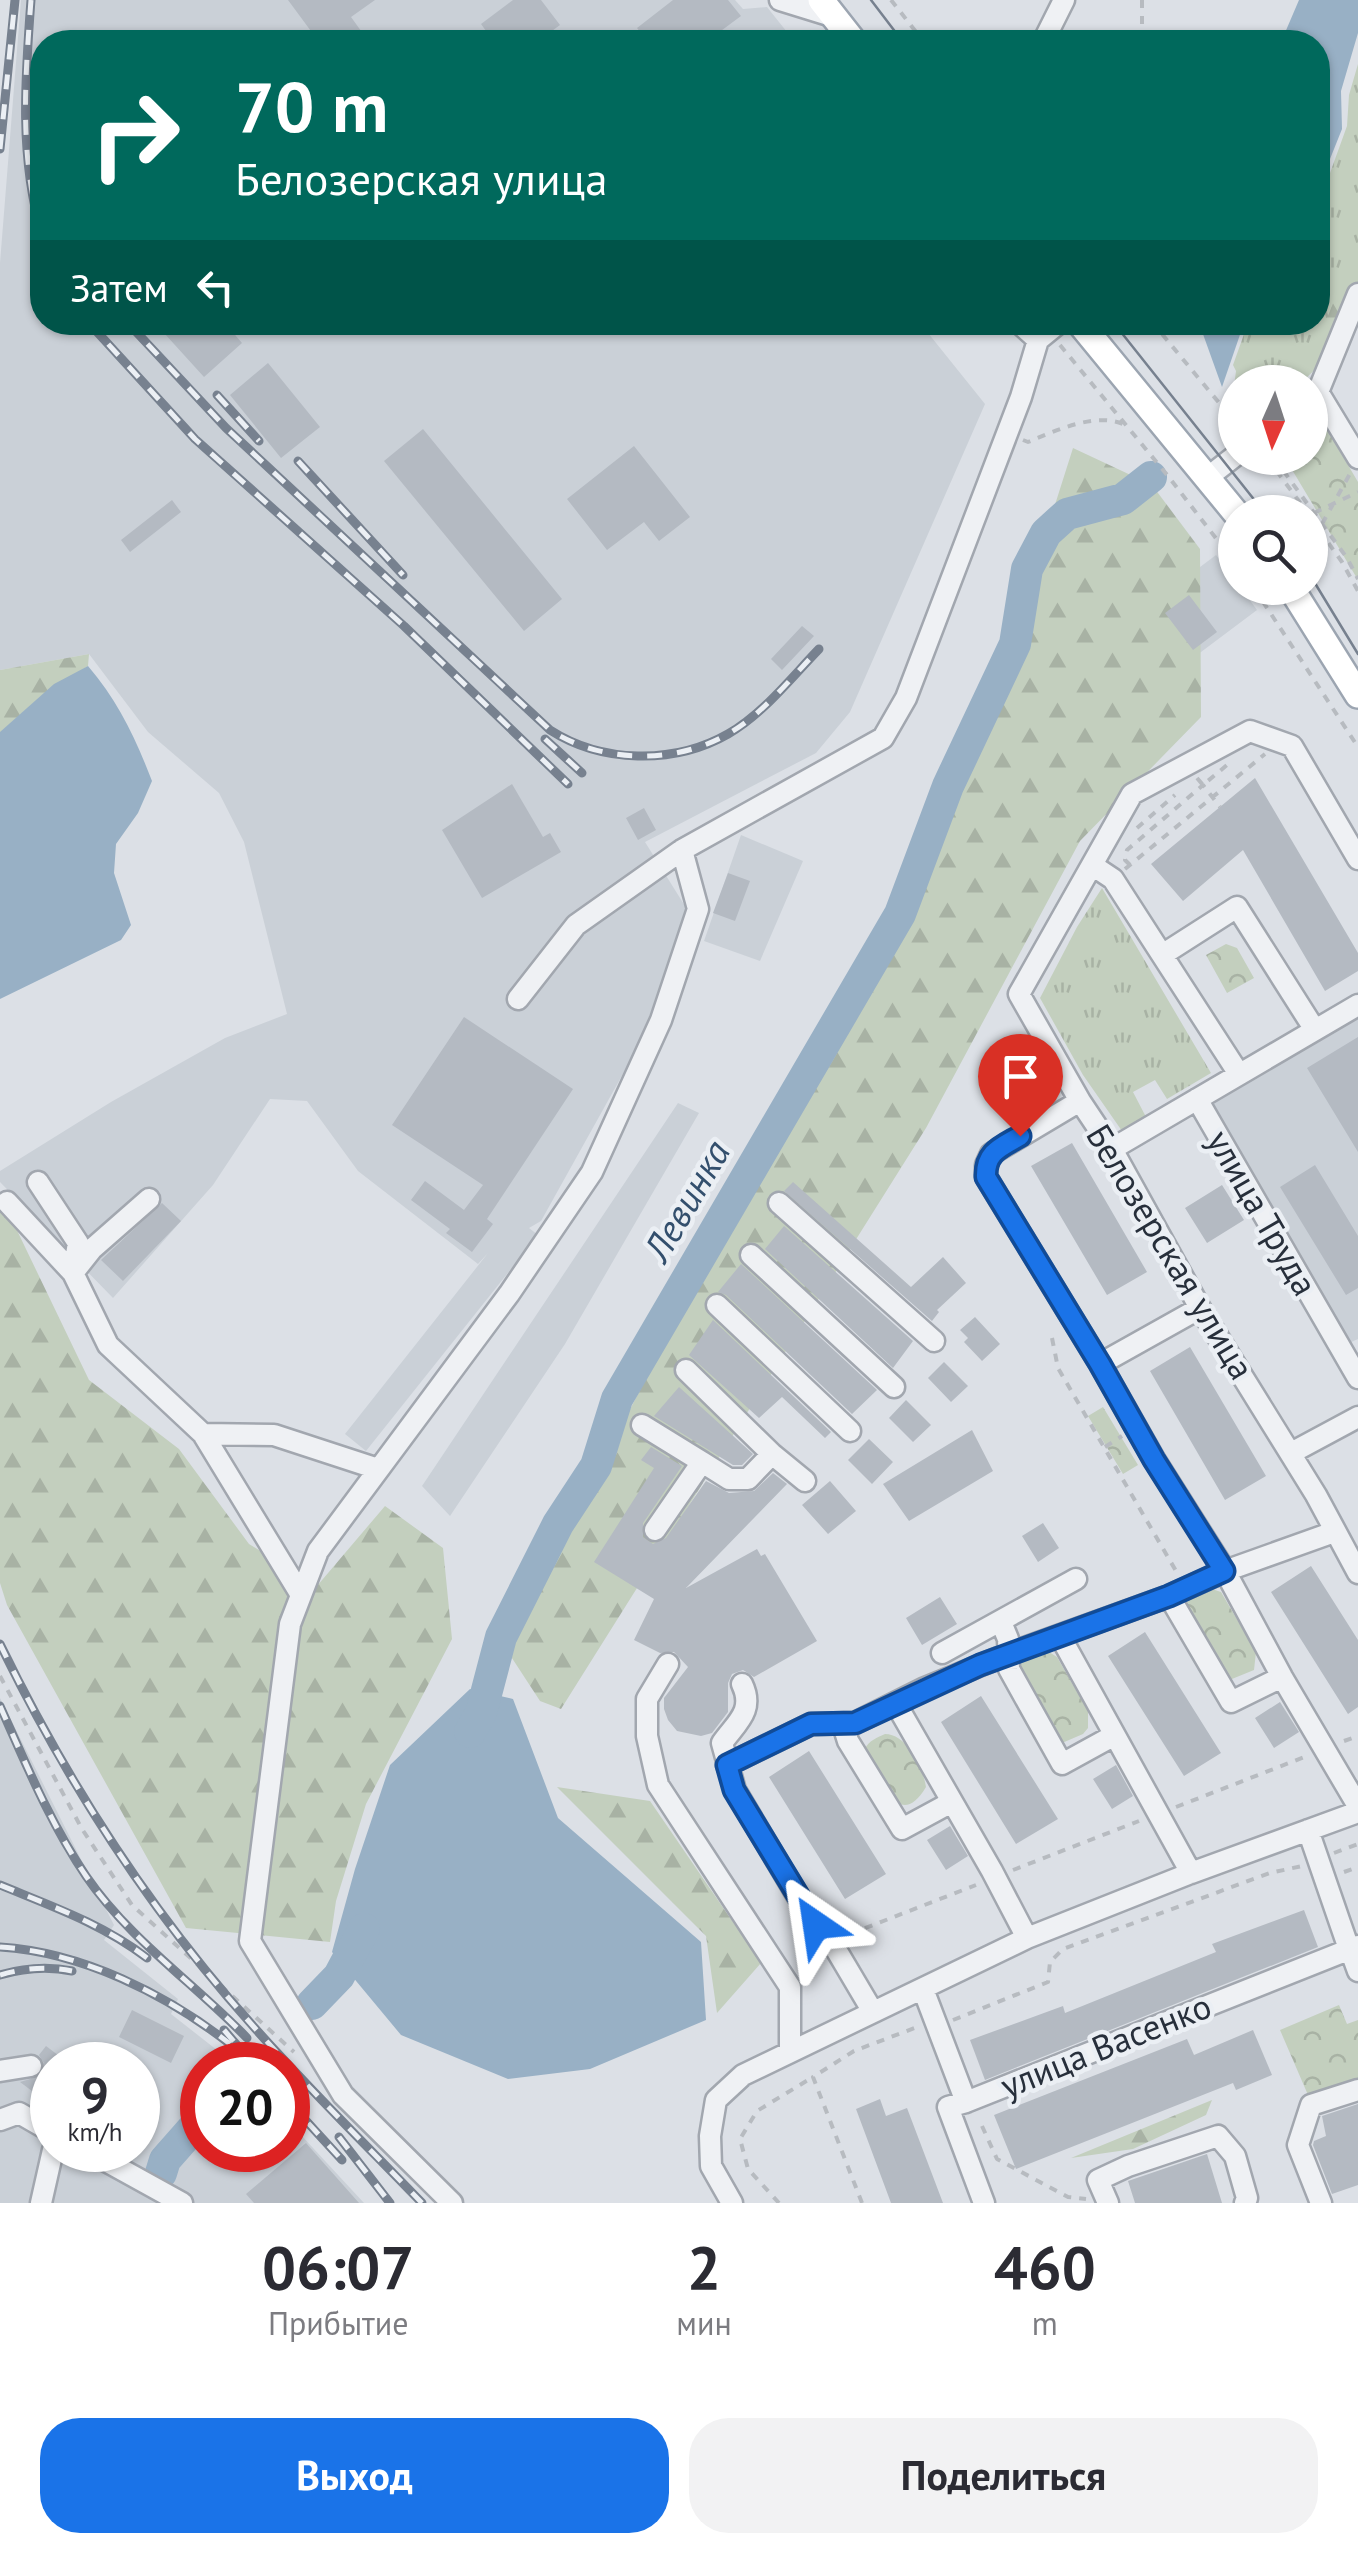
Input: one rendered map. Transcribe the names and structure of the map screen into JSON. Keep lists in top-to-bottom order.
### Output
{
  "streets": {
    "street": ["улица Труда", "Белозерская улица", "улица Васенко"]
  },
  "crossings": [
    ["Белозерская улица", "улица Васенко"]
  ],
  "water": ["Левинка"],
  "north": "bottom",
  "page": {
    "turn": ["70 m", "Белозерская улица"],
    "then": "Затем",
    "speed": "9 km/h",
    "limit": "20",
    "eta": [
      "06:07",
      "Прибытие",
      "2",
      "мин",
      "460",
      "m"
    ],
    "buttons": ["Выход", "Поделиться"]
  }
}
